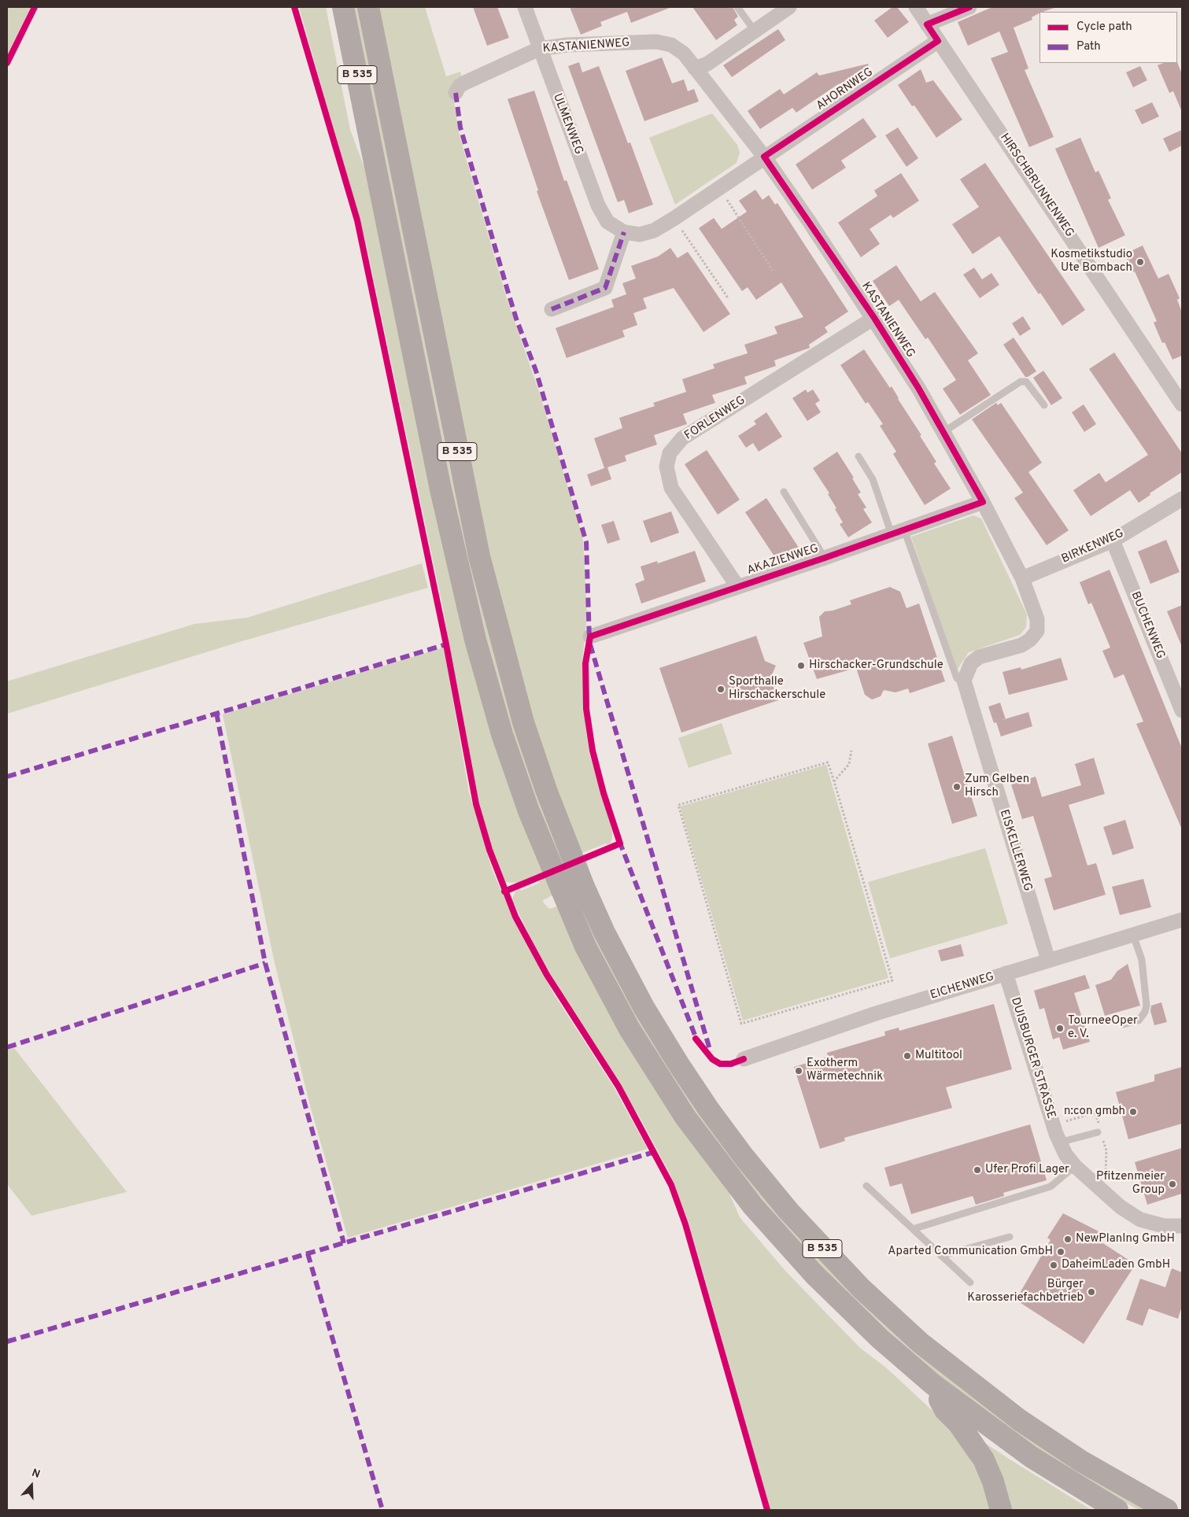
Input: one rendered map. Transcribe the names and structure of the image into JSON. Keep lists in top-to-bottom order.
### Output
{
  "streets": {
    "highway": ["B 535"],
    "street": [
      "KASTANIENWEG",
      "AHORNWEG",
      "ULMENWEG",
      "HIRSCHBRUNNENWEG",
      "FORLENWEG",
      "BIRKENWEG",
      "AKAZIENWEG",
      "BUCHENWEG",
      "EISKELLERWEG",
      "EICHENWEG",
      "DUISBURGER STRASSE"
    ]
  },
  "crossings": [
    ["KASTANIENWEG", "AHORNWEG"],
    ["KASTANIENWEG", "ULMENWEG"],
    ["KASTANIENWEG", "FORLENWEG"],
    ["KASTANIENWEG", "BIRKENWEG"],
    ["KASTANIENWEG", "AKAZIENWEG"],
    ["AHORNWEG", "ULMENWEG"],
    ["AHORNWEG", "HIRSCHBRUNNENWEG"],
    ["FORLENWEG", "AKAZIENWEG"],
    ["BIRKENWEG", "BUCHENWEG"],
    ["EISKELLERWEG", "EICHENWEG"],
    ["EICHENWEG", "DUISBURGER STRASSE"]
  ],
  "places": [
    "Kosmetikstudio Ute Bombach",
    "Hirschacker-Grundschule",
    "Sporthalle Hirschackerschule",
    "Zum Gelben Hirsch",
    "TourneeOper e. V.",
    "Multitool",
    "Exotherm Wärmetechnik",
    "n:con gmbh",
    "Ufer Profi Lager",
    "Pfitzenmeier Group",
    "NewPlanIng GmbH",
    "Aparted Communication GmbH",
    "DaheimLaden GmbH",
    "Bürger Karosseriefachbetrieb"
  ],
  "legend": ["Cycle path", "Path"],
  "north": "top"
}
